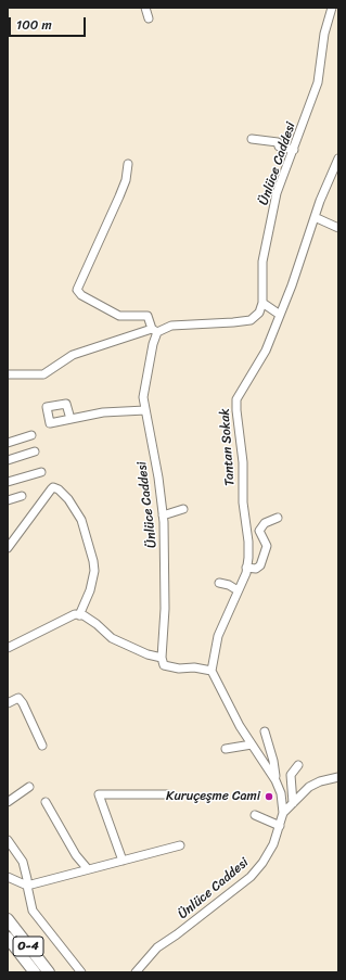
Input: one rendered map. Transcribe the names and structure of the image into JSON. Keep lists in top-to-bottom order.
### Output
{
  "streets": {
    "highway": ["O-4"],
    "street": ["Ünlüce Caddesi", "Tantan Sokak"]
  },
  "crossings": [
    ["Ünlüce Caddesi", "Tantan Sokak"]
  ],
  "places": ["Kuruçeşme Cami"],
  "scale_bar": "100 m"
}
